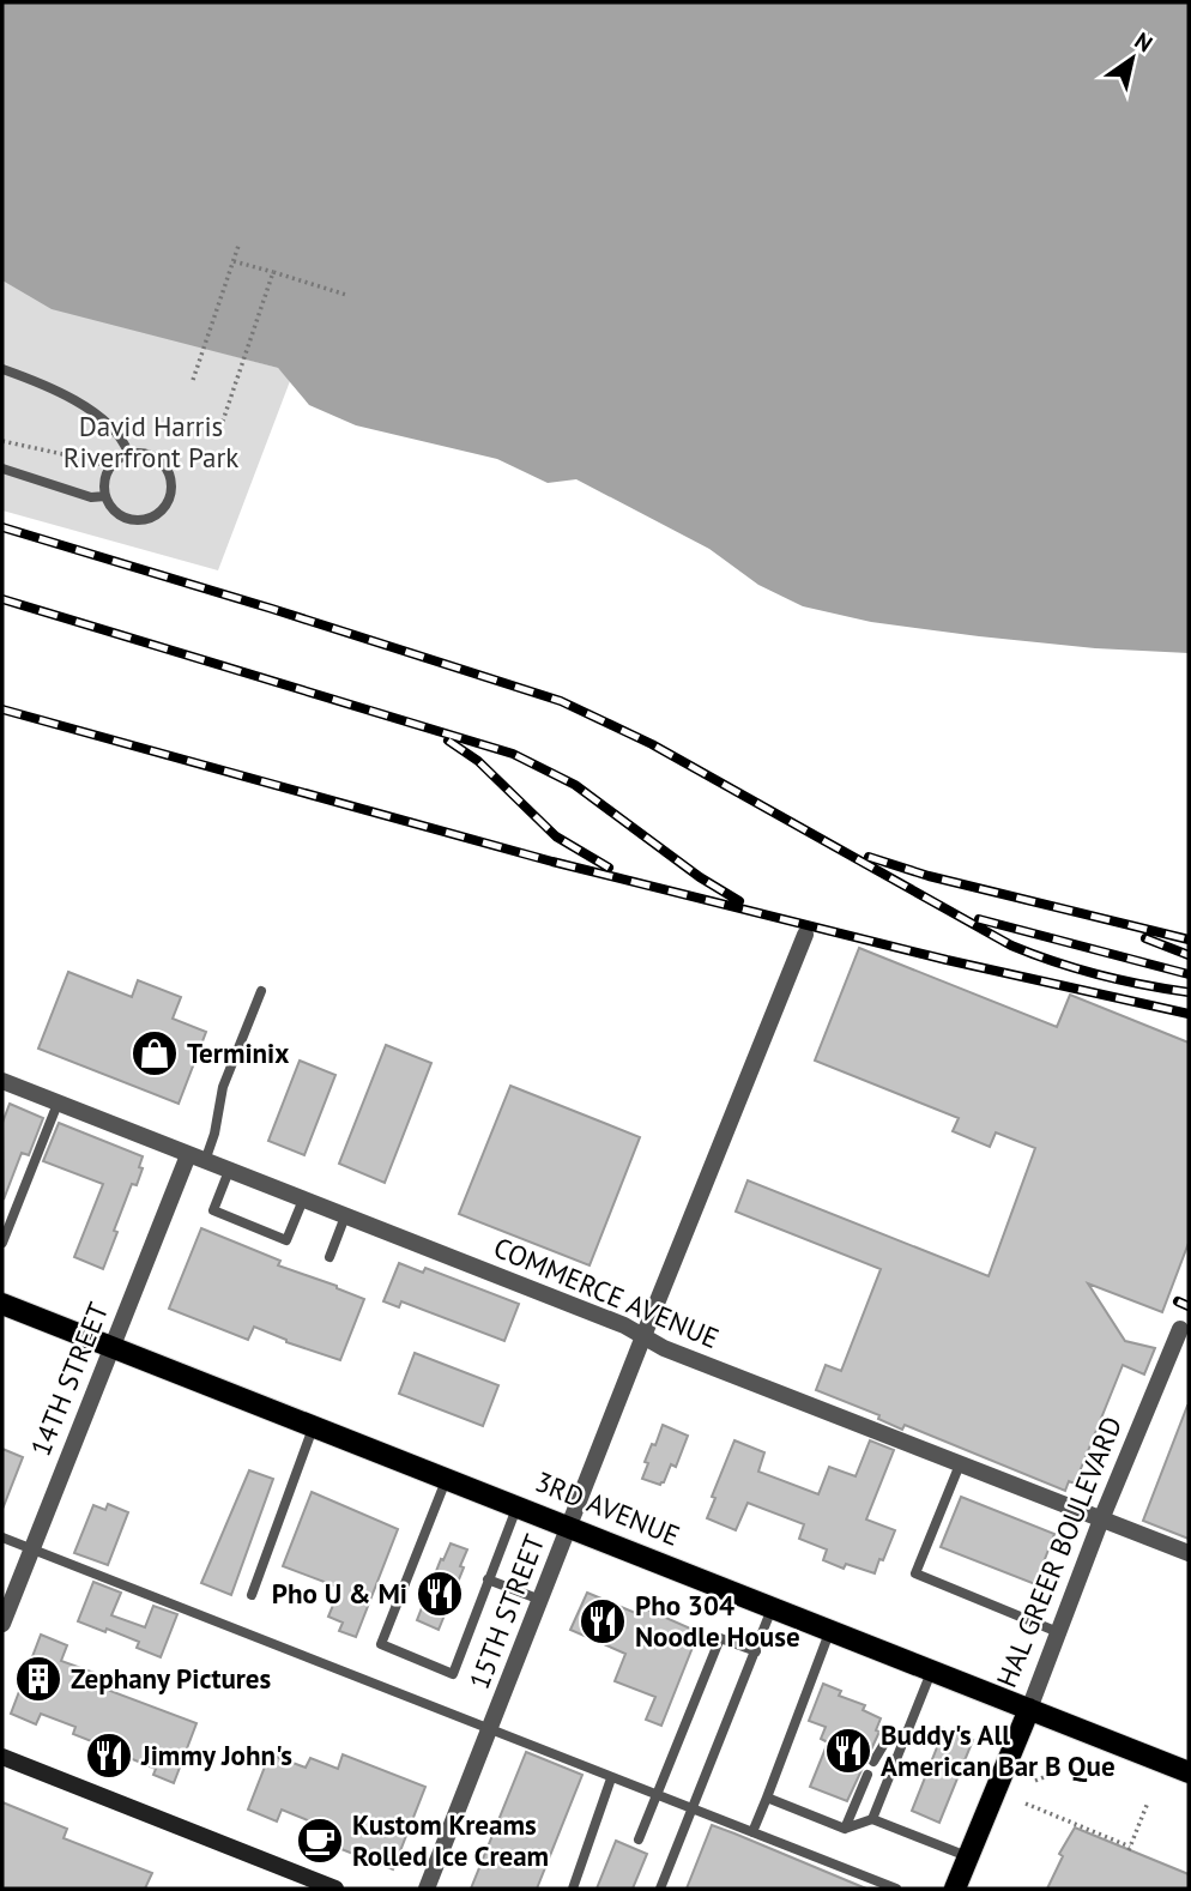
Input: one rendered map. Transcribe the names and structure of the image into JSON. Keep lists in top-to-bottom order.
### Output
{
  "streets": {
    "main road": ["3RD AVENUE", "HAL GREER BOULEVARD"],
    "street": ["COMMERCE AVENUE", "14TH STREET", "15TH STREET"]
  },
  "crossings": [
    ["COMMERCE AVENUE", "14TH STREET"],
    ["COMMERCE AVENUE", "HAL GREER BOULEVARD"],
    ["COMMERCE AVENUE", "15TH STREET"],
    ["14TH STREET", "3RD AVENUE"],
    ["3RD AVENUE", "HAL GREER BOULEVARD"],
    ["3RD AVENUE", "15TH STREET"]
  ],
  "parks": ["David Harris Riverfront Park"],
  "places": {
    "shop": ["Terminix"],
    "restaurant": [
      "Pho U & Mi",
      "Pho 304 Noodle House",
      "Buddy's All American Bar B Que",
      "Jimmy John's"
    ],
    "building": ["Zephany Pictures"],
    "cafe": ["Kustom Kreams Rolled Ice Cream"]
  },
  "north": "top right"
}
